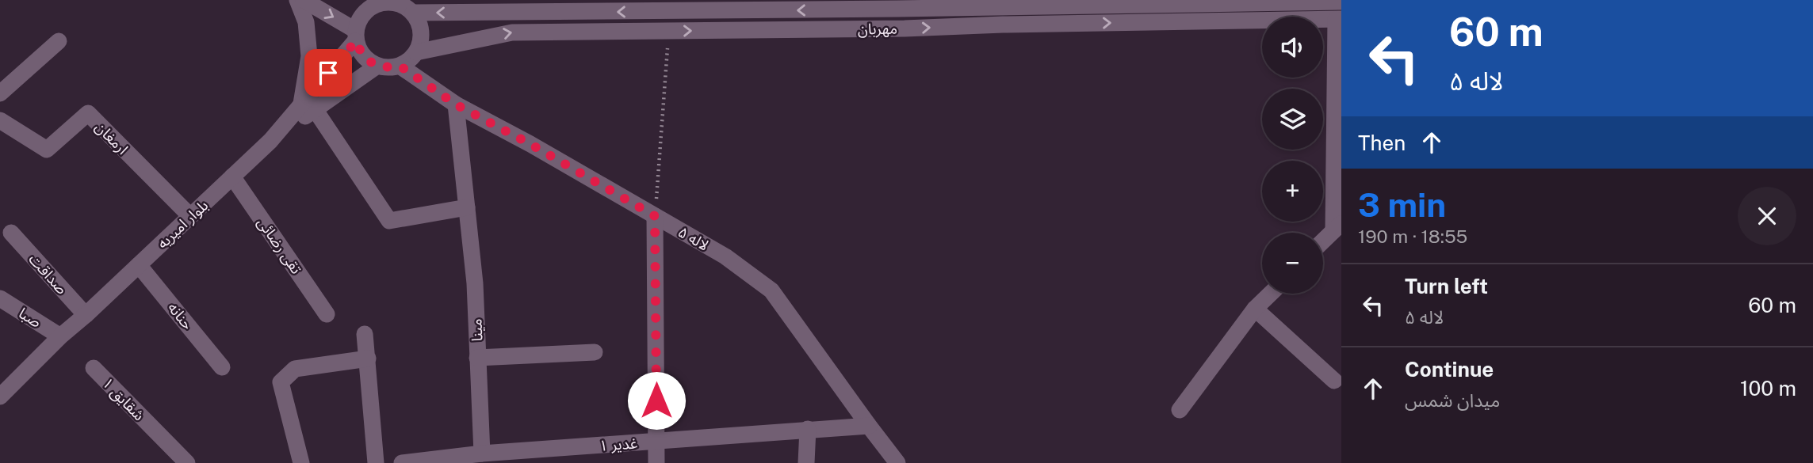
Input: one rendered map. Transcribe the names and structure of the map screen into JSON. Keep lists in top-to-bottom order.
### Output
{
  "streets": {
    "street": [
      "مهربان",
      "ارمغان",
      "بلوار امیریه",
      "لاله ۵",
      "تقی رضائی",
      "صداقت",
      "حنانه",
      "صبا",
      "مینا",
      "شقایق ۱",
      "غدیر ۱"
    ]
  },
  "crossings": [
    ["مهربان", "لاله ۵"],
    ["ارمغان", "بلوار امیریه"],
    ["بلوار امیریه", "تقی رضائی"],
    ["بلوار امیریه", "صداقت"],
    ["بلوار امیریه", "حنانه"],
    ["بلوار امیریه", "صبا"],
    ["لاله ۵", "مینا"],
    ["لاله ۵", "غدیر ۱"],
    ["مینا", "غدیر ۱"]
  ],
  "page": {
    "turn": ["60 m", "لاله ۵"],
    "map_buttons": ["+", "−"],
    "then": "Then",
    "heading": ["3 min", "190 m · 18:55"],
    "list": [
      {
        "name": "Turn left",
        "note": "لاله ۵",
        "value": "60 m"
      },
      {
        "name": "Continue",
        "note": "میدان شمس",
        "value": "100 m"
      }
    ]
  }
}
